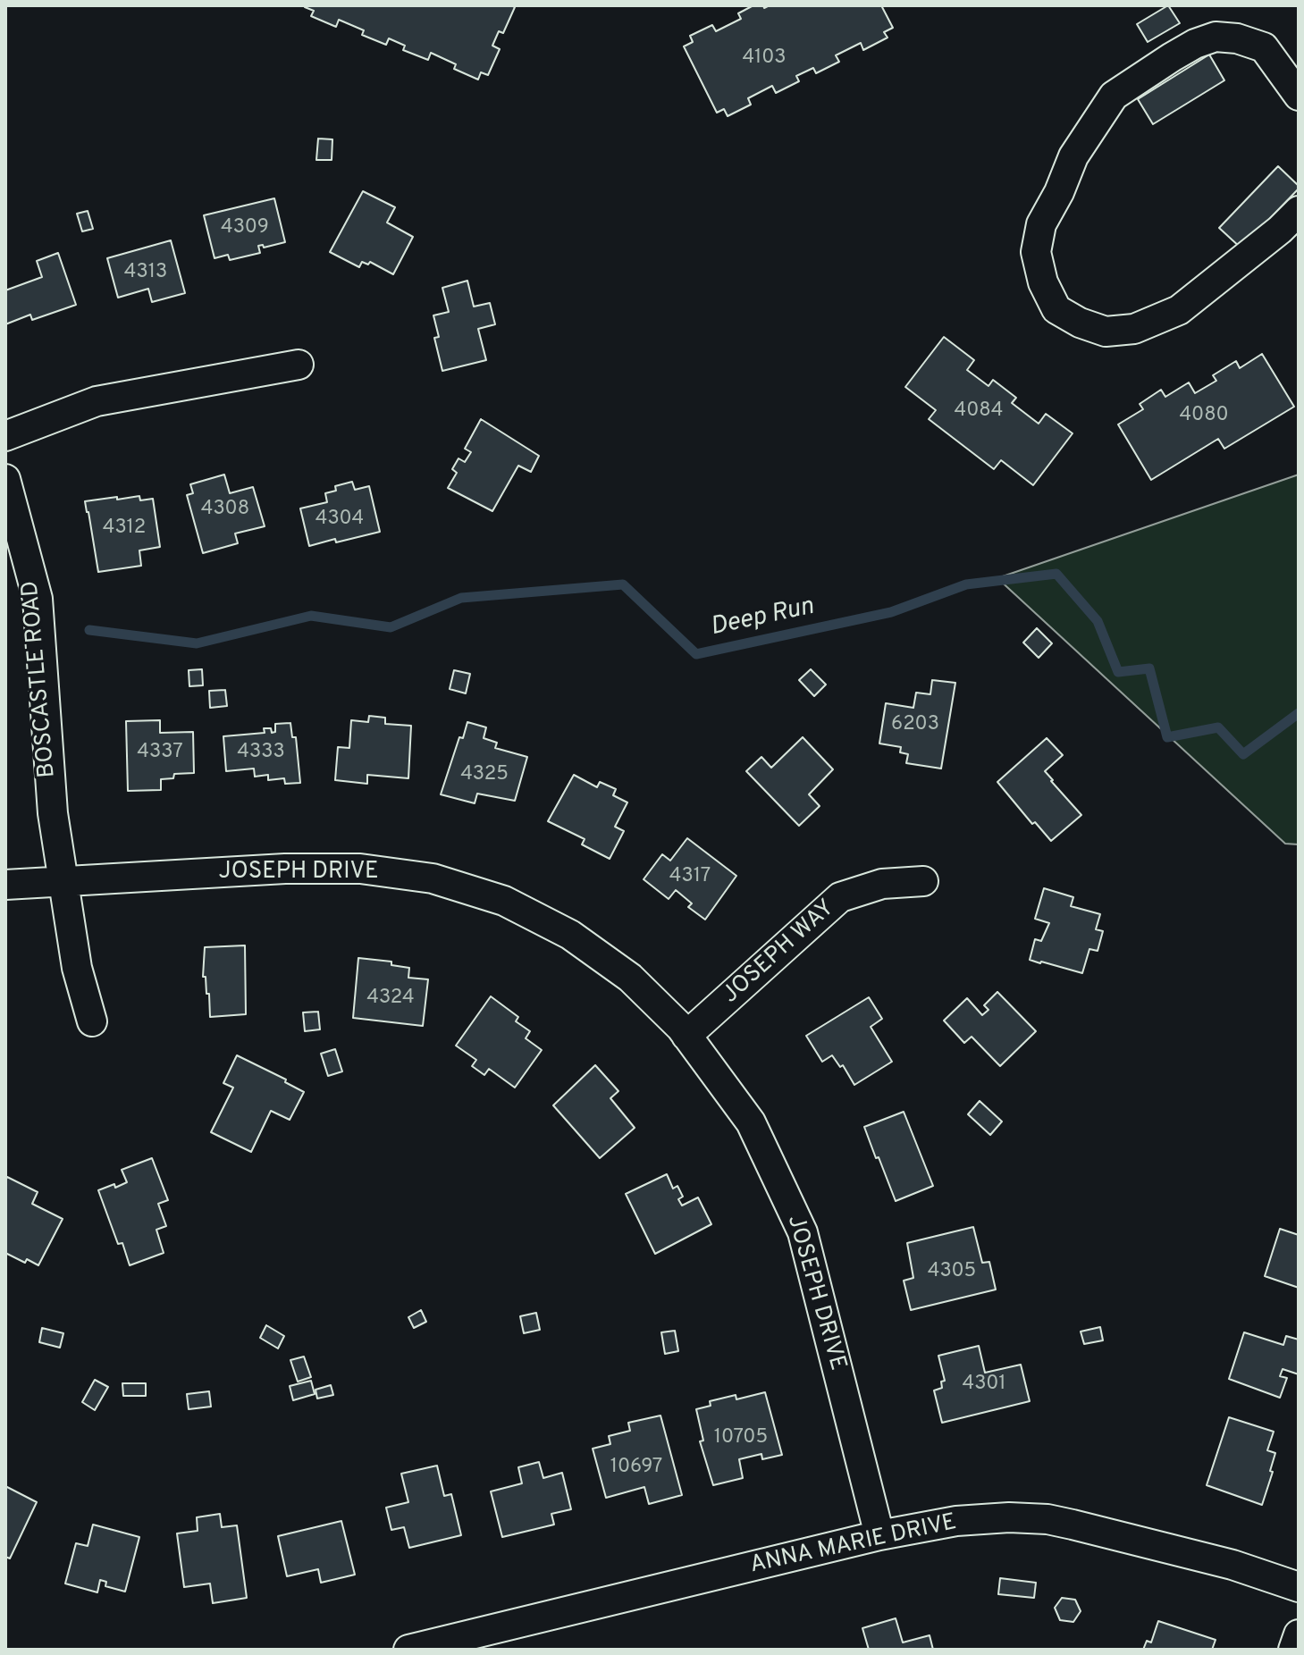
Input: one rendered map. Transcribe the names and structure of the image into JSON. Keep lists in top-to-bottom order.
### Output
{
  "streets": {
    "street": [
      "BOSCASTLE ROAD",
      "JOSEPH DRIVE",
      "JOSEPH WAY",
      "ANNA MARIE DRIVE"
    ]
  },
  "crossings": [
    ["BOSCASTLE ROAD", "JOSEPH DRIVE"],
    ["JOSEPH DRIVE", "JOSEPH WAY"],
    ["JOSEPH DRIVE", "ANNA MARIE DRIVE"]
  ],
  "water": ["Deep Run"],
  "house_numbers": [
    "4103",
    "4309",
    "4313",
    "4084",
    "4080",
    "4308",
    "4304",
    "4312",
    "6203",
    "4337",
    "4333",
    "4325",
    "4317",
    "4324",
    "4305",
    "4301",
    "10705",
    "10697"
  ]
}
